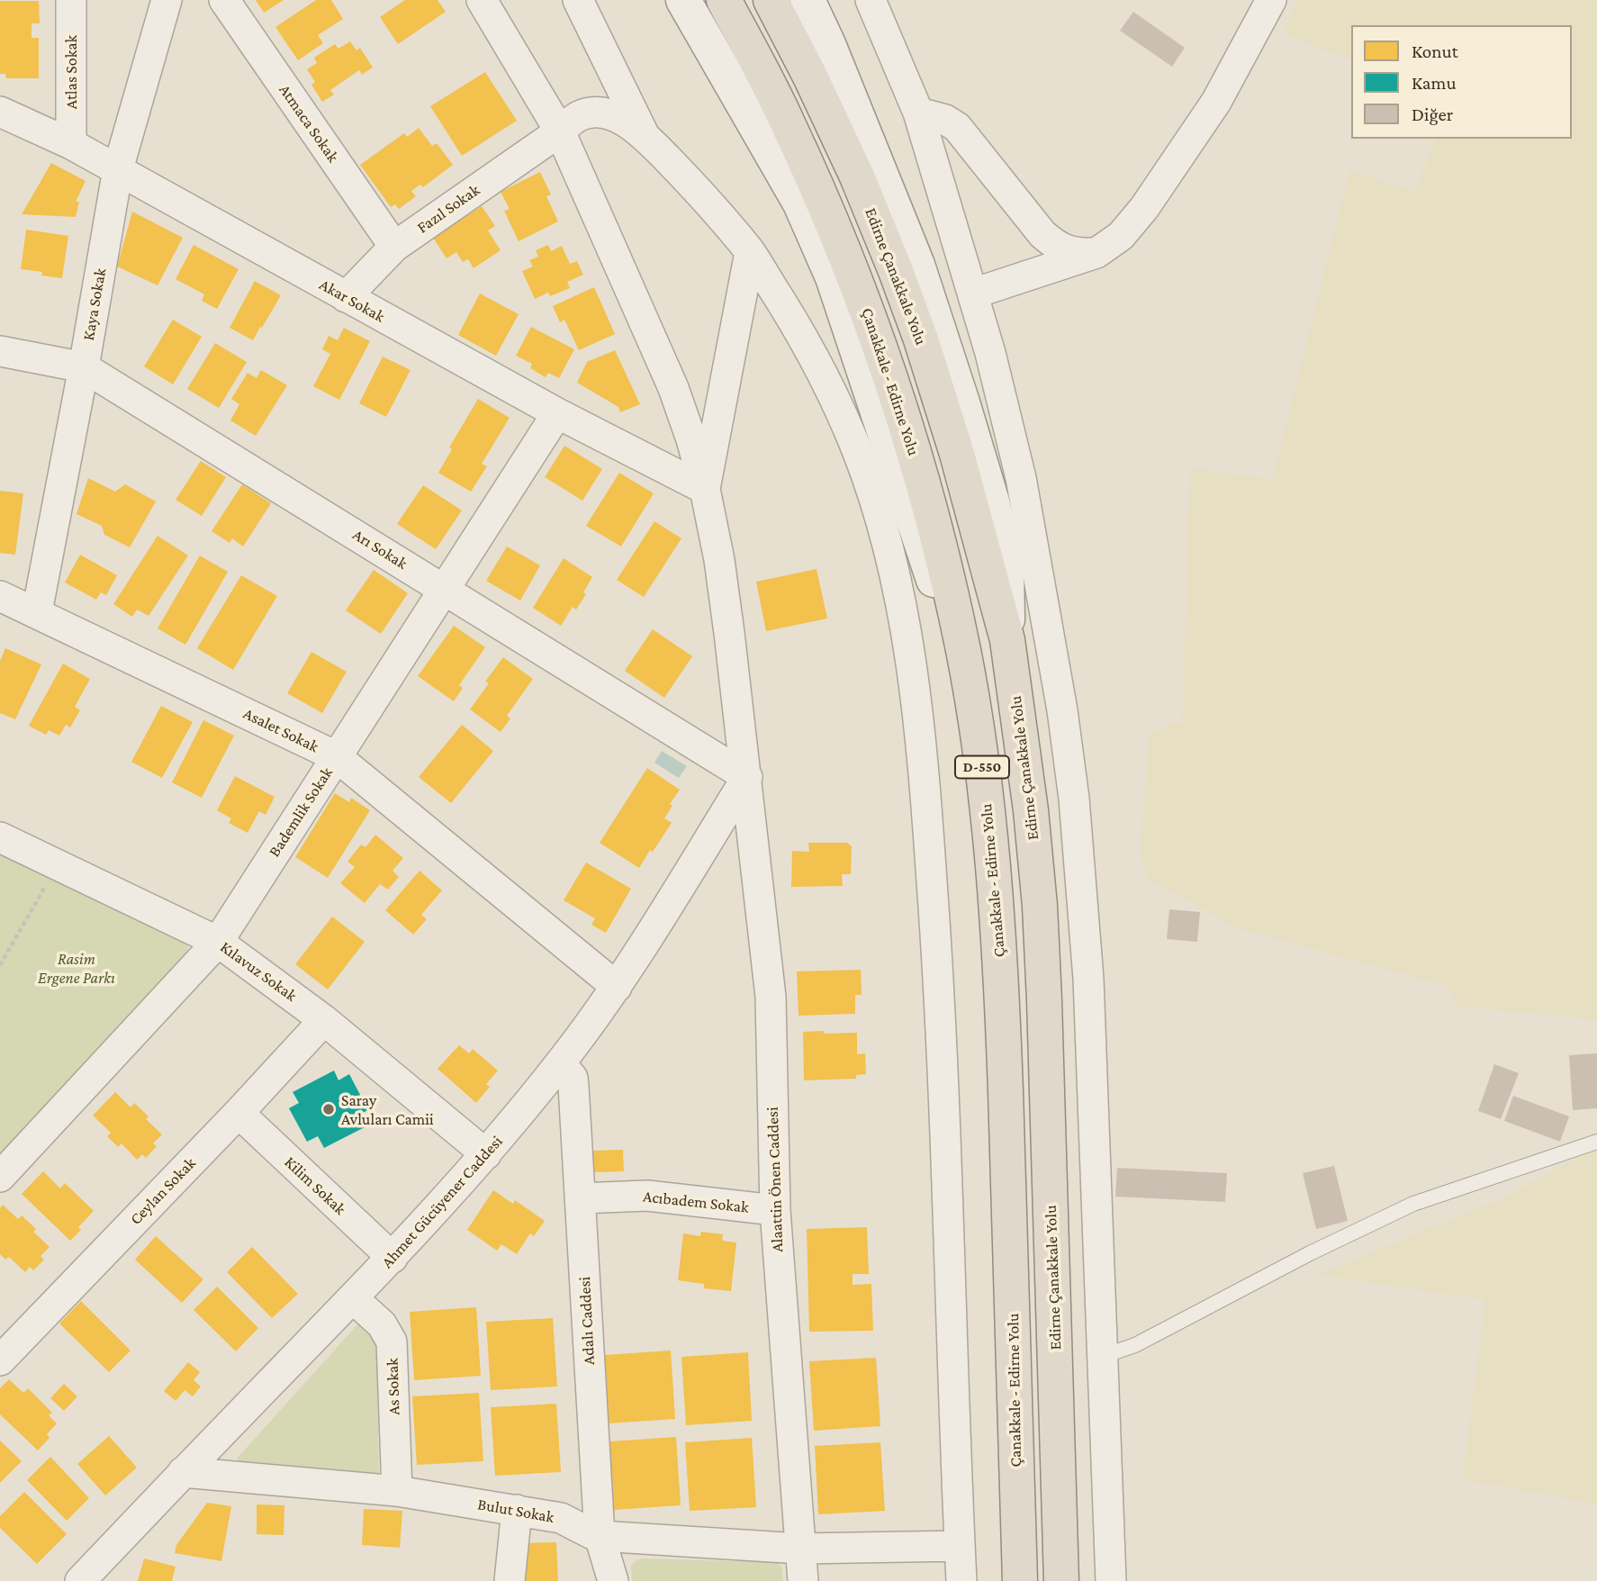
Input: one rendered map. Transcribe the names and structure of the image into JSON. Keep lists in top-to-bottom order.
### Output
{
  "streets": {
    "highway": ["Edirne Çanakkale Yolu", "Çanakkale - Edirne Yolu", "D-550"],
    "street": [
      "Atlas Sokak",
      "Atmaca Sokak",
      "Fazıl Sokak",
      "Akar Sokak",
      "Kaya Sokak",
      "Arı Sokak",
      "Asalet Sokak",
      "Bademlik Sokak",
      "Kılavuz Sokak",
      "Alaattin Önen Caddesi",
      "Kilim Sokak",
      "Ceylan Sokak",
      "Ahmet Gücüyener Caddesi",
      "Acıbadem Sokak",
      "Adalı Caddesi",
      "As Sokak",
      "Bulut Sokak"
    ]
  },
  "crossings": [
    ["Atlas Sokak", "Akar Sokak"],
    ["Atmaca Sokak", "Fazıl Sokak"],
    ["Fazıl Sokak", "Akar Sokak"],
    ["Fazıl Sokak", "Alaattin Önen Caddesi"],
    ["Akar Sokak", "Kaya Sokak"],
    ["Akar Sokak", "Bademlik Sokak"],
    ["Akar Sokak", "Alaattin Önen Caddesi"],
    ["Kaya Sokak", "Arı Sokak"],
    ["Kaya Sokak", "Asalet Sokak"],
    ["Arı Sokak", "Bademlik Sokak"],
    ["Arı Sokak", "Alaattin Önen Caddesi"],
    ["Arı Sokak", "Ahmet Gücüyener Caddesi"],
    ["Asalet Sokak", "Bademlik Sokak"],
    ["Asalet Sokak", "Ahmet Gücüyener Caddesi"],
    ["Bademlik Sokak", "Kılavuz Sokak"],
    ["Kılavuz Sokak", "Ceylan Sokak"],
    ["Kılavuz Sokak", "Ahmet Gücüyener Caddesi"],
    ["Alaattin Önen Caddesi", "Ahmet Gücüyener Caddesi"],
    ["Alaattin Önen Caddesi", "Acıbadem Sokak"],
    ["Alaattin Önen Caddesi", "Bulut Sokak"],
    ["Kilim Sokak", "Ceylan Sokak"],
    ["Kilim Sokak", "Ahmet Gücüyener Caddesi"],
    ["Ahmet Gücüyener Caddesi", "Adalı Caddesi"],
    ["Ahmet Gücüyener Caddesi", "As Sokak"],
    ["Ahmet Gücüyener Caddesi", "Bulut Sokak"],
    ["Acıbadem Sokak", "Adalı Caddesi"],
    ["Adalı Caddesi", "Bulut Sokak"],
    ["As Sokak", "Bulut Sokak"]
  ],
  "parks": ["Rasim Ergene Parkı"],
  "places": ["Saray Avluları Camii"],
  "legend": ["Konut", "Kamu", "Diğer"]
}
